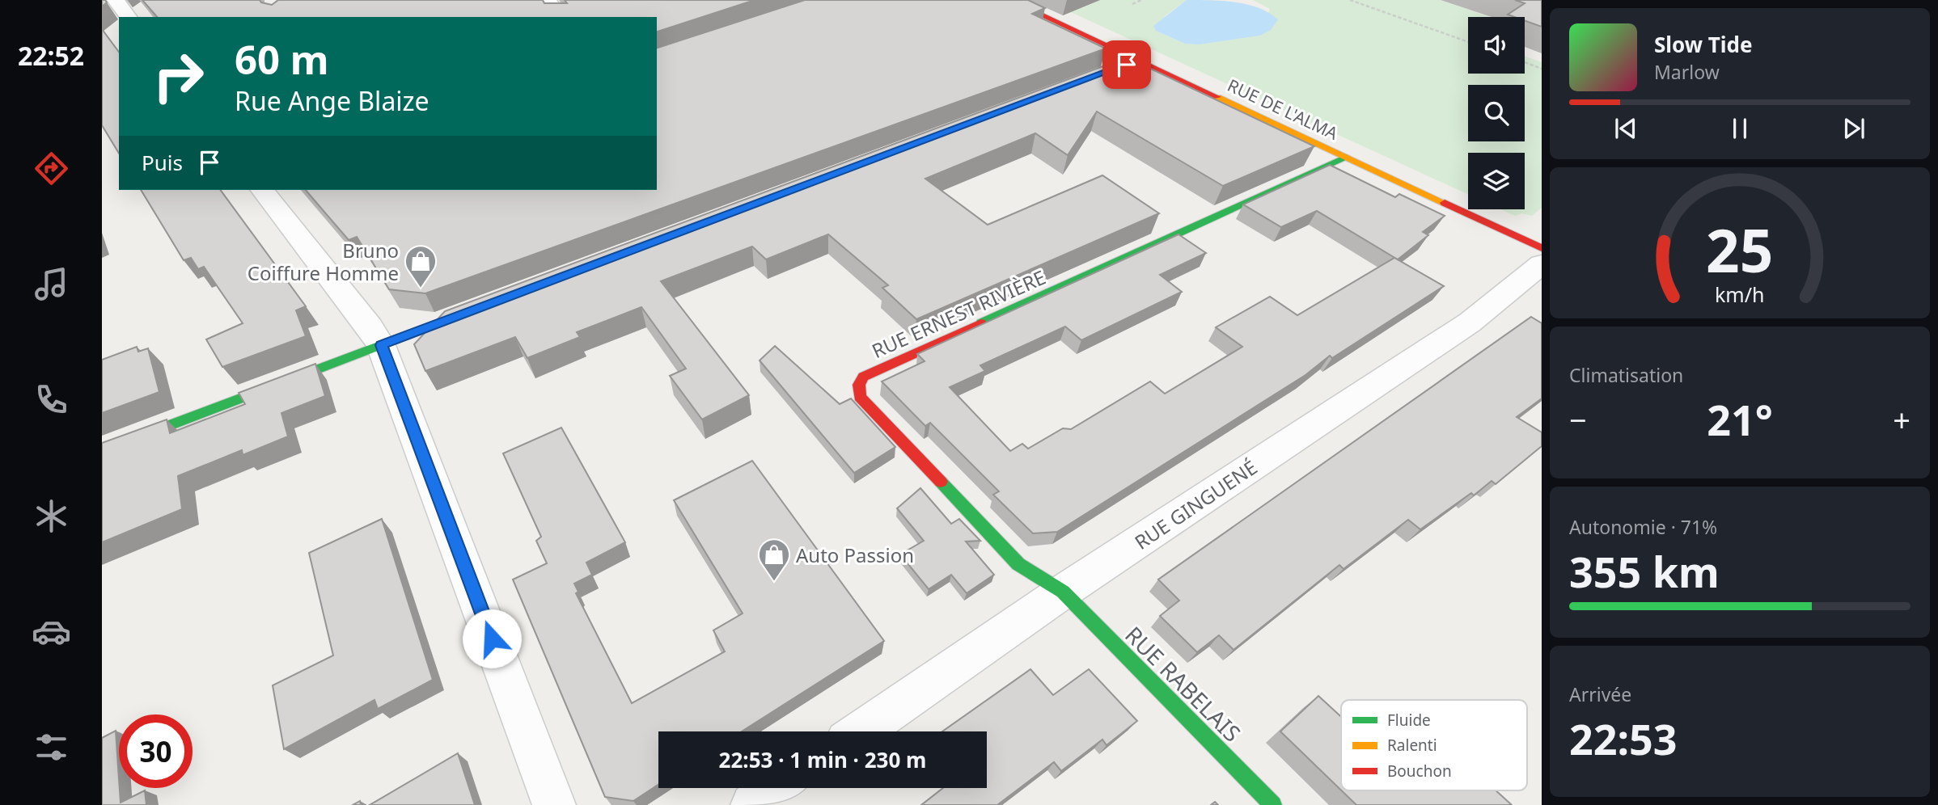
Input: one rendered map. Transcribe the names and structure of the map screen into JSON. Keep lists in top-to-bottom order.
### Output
{
  "streets": {
    "street": [
      "RUE DE L'ALMA",
      "RUE ERNEST RIVIÈRE",
      "RUE GINGUENÉ",
      "RUE RABELAIS"
    ]
  },
  "crossings": [
    ["RUE DE L'ALMA", "RUE ERNEST RIVIÈRE"],
    ["RUE ERNEST RIVIÈRE", "RUE GINGUENÉ"],
    ["RUE ERNEST RIVIÈRE", "RUE RABELAIS"],
    ["RUE GINGUENÉ", "RUE RABELAIS"]
  ],
  "places": {
    "shop": ["Bruno Coiffure Homme", "Auto Passion"]
  },
  "legend": ["Fluide", "Ralenti", "Bouchon"],
  "page": {
    "tabs": "22:52",
    "turn": ["60 m", "Rue Ange Blaize"],
    "song": ["Slow Tide", "Marlow"],
    "then": "Puis",
    "tile": [
      "Climatisation",
      ["Autonomie · 71%", "355 km"],
      ["Arrivée", "22:53"]
    ],
    "heat": ["−", "21°", "+"],
    "limit": "30",
    "trip": "22:53 · 1 min · 230 m",
    "gauge": ["25", "km/h"]
  }
}
